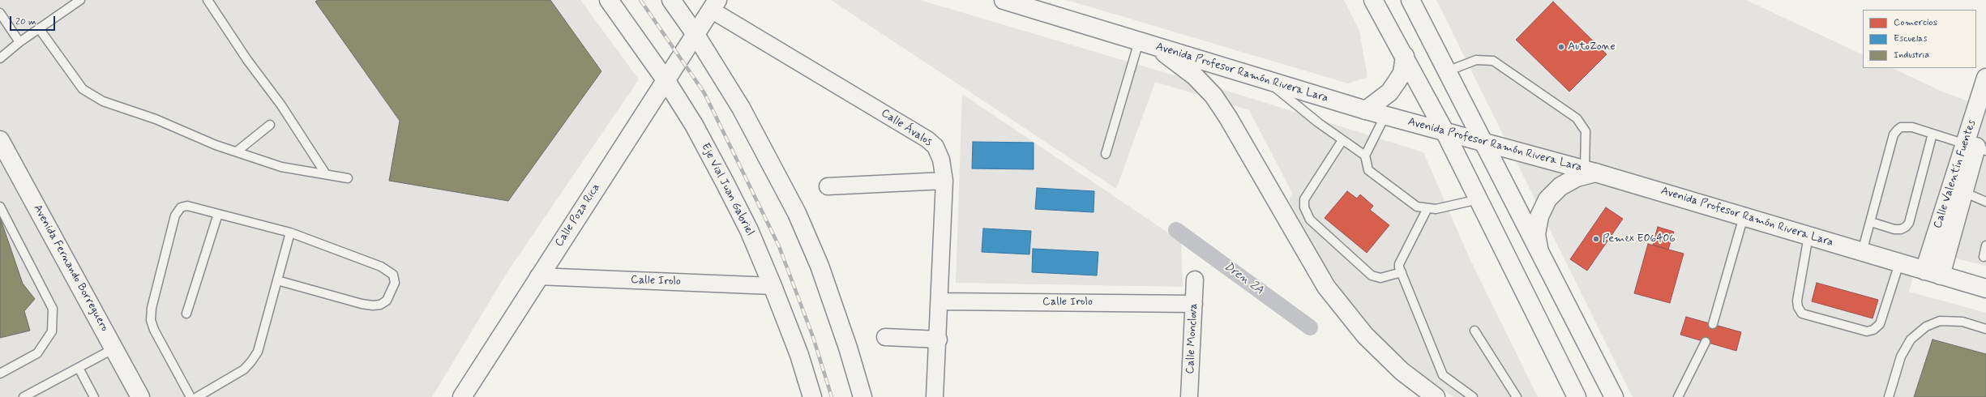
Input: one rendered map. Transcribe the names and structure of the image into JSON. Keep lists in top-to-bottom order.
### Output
{
  "streets": {
    "main road": [
      "Avenida Profesor Ramón Rivera Lara",
      "Calle Valentín Fuentes",
      "Eje Vial Juan Gabriel",
      "Calle Poza Rica",
      "Avenida Fernando Borreguero"
    ],
    "street": ["Calle Ávalos", "Calle Irolo", "Calle Monclova"]
  },
  "crossings": [
    ["Avenida Profesor Ramón Rivera Lara", "Calle Valentín Fuentes"],
    ["Calle Ávalos", "Calle Irolo"],
    ["Eje Vial Juan Gabriel", "Calle Poza Rica"],
    ["Eje Vial Juan Gabriel", "Calle Irolo"],
    ["Calle Poza Rica", "Calle Irolo"],
    ["Calle Irolo", "Calle Monclova"]
  ],
  "water": ["Dren 2A"],
  "places": ["AutoZone", "Pemex E06406"],
  "legend": ["Comercios", "Escuelas", "Industria"],
  "scale_bar": "20 m"
}
